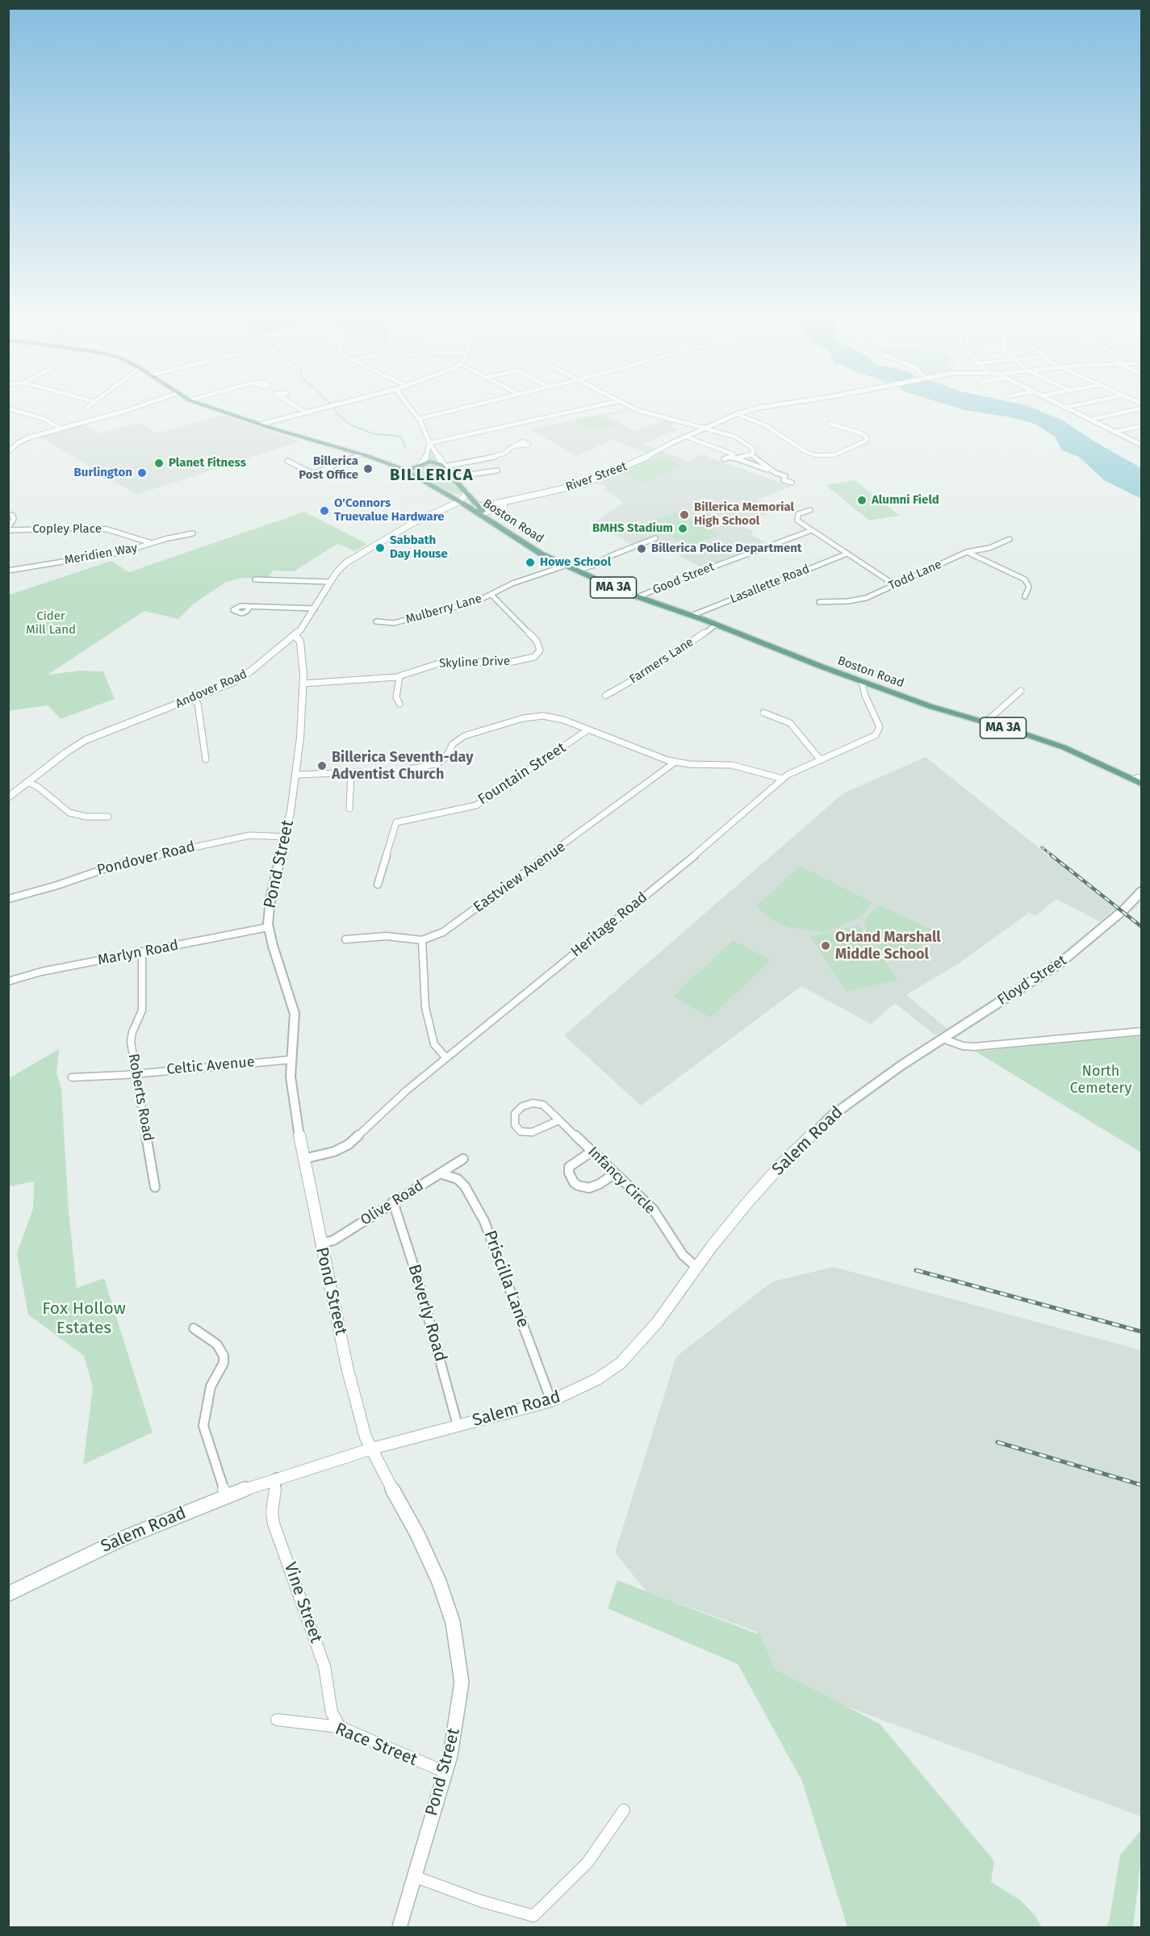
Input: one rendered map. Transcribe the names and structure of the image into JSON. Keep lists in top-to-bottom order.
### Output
{
  "streets": {
    "main road": [
      "River Street",
      "Boston Road",
      "MA 3A",
      "Andover Road",
      "Pond Street",
      "Floyd Street",
      "Salem Road"
    ],
    "street": [
      "Copley Place",
      "Meridien Way",
      "Todd Lane",
      "Good Street",
      "Lasallette Road",
      "Mulberry Lane",
      "Farmers Lane",
      "Skyline Drive",
      "Fountain Street",
      "Pondover Road",
      "Eastview Avenue",
      "Heritage Road",
      "Marlyn Road",
      "Celtic Avenue",
      "Roberts Road",
      "Infancy Circle",
      "Olive Road",
      "Priscilla Lane",
      "Beverly Road",
      "Vine Street",
      "Race Street"
    ]
  },
  "crossings": [
    ["River Street", "Boston Road"],
    ["River Street", "MA 3A"],
    ["Boston Road", "Good Street"],
    ["Boston Road", "Lasallette Road"],
    ["Boston Road", "MA 3A"],
    ["Boston Road", "Mulberry Lane"],
    ["Boston Road", "Farmers Lane"],
    ["Boston Road", "Andover Road"],
    ["Boston Road", "Heritage Road"],
    ["Copley Place", "Meridien Way"],
    ["Mulberry Lane", "Skyline Drive"],
    ["Skyline Drive", "Pond Street"],
    ["Andover Road", "Pond Street"],
    ["Pondover Road", "Pond Street"],
    ["Pond Street", "Heritage Road"],
    ["Pond Street", "Marlyn Road"],
    ["Pond Street", "Celtic Avenue"],
    ["Pond Street", "Salem Road"],
    ["Pond Street", "Olive Road"],
    ["Pond Street", "Race Street"],
    ["Marlyn Road", "Roberts Road"],
    ["Floyd Street", "Salem Road"],
    ["Celtic Avenue", "Roberts Road"],
    ["Salem Road", "Infancy Circle"],
    ["Salem Road", "Priscilla Lane"],
    ["Salem Road", "Beverly Road"],
    ["Salem Road", "Vine Street"],
    ["Olive Road", "Priscilla Lane"],
    ["Olive Road", "Beverly Road"],
    ["Vine Street", "Race Street"]
  ],
  "districts": ["BILLERICA"],
  "parks": ["Cider Mill Land", "North Cemetery", "Fox Hollow Estates"],
  "places": [
    "Planet Fitness",
    "Billerica Post Office",
    "Burlington",
    "Alumni Field",
    "O'Connors Truevalue Hardware",
    "Billerica Memorial High School",
    "BMHS Stadium",
    "Sabbath Day House",
    "Billerica Police Department",
    "Howe School",
    "Billerica Seventh-day Adventist Church",
    "Orland Marshall Middle School"
  ]
}
